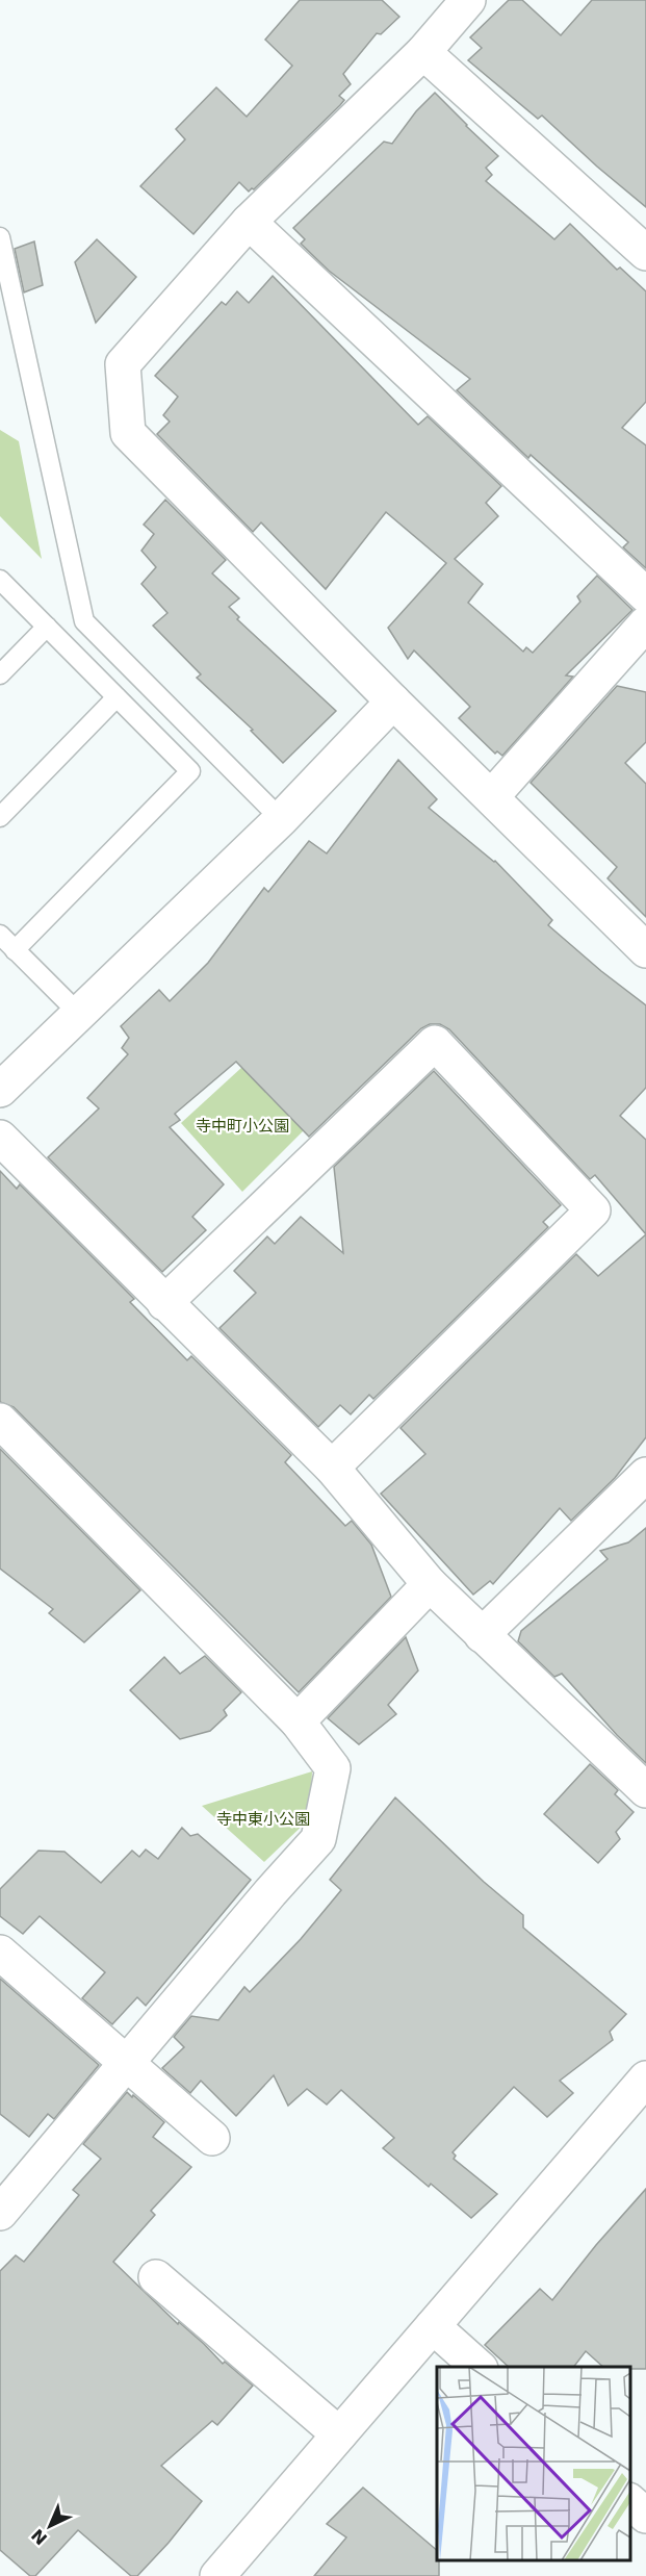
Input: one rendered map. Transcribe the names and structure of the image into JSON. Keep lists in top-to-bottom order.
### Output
{
  "parks": ["寺中町小公園", "寺中東小公園"],
  "north": "bottom left"
}
